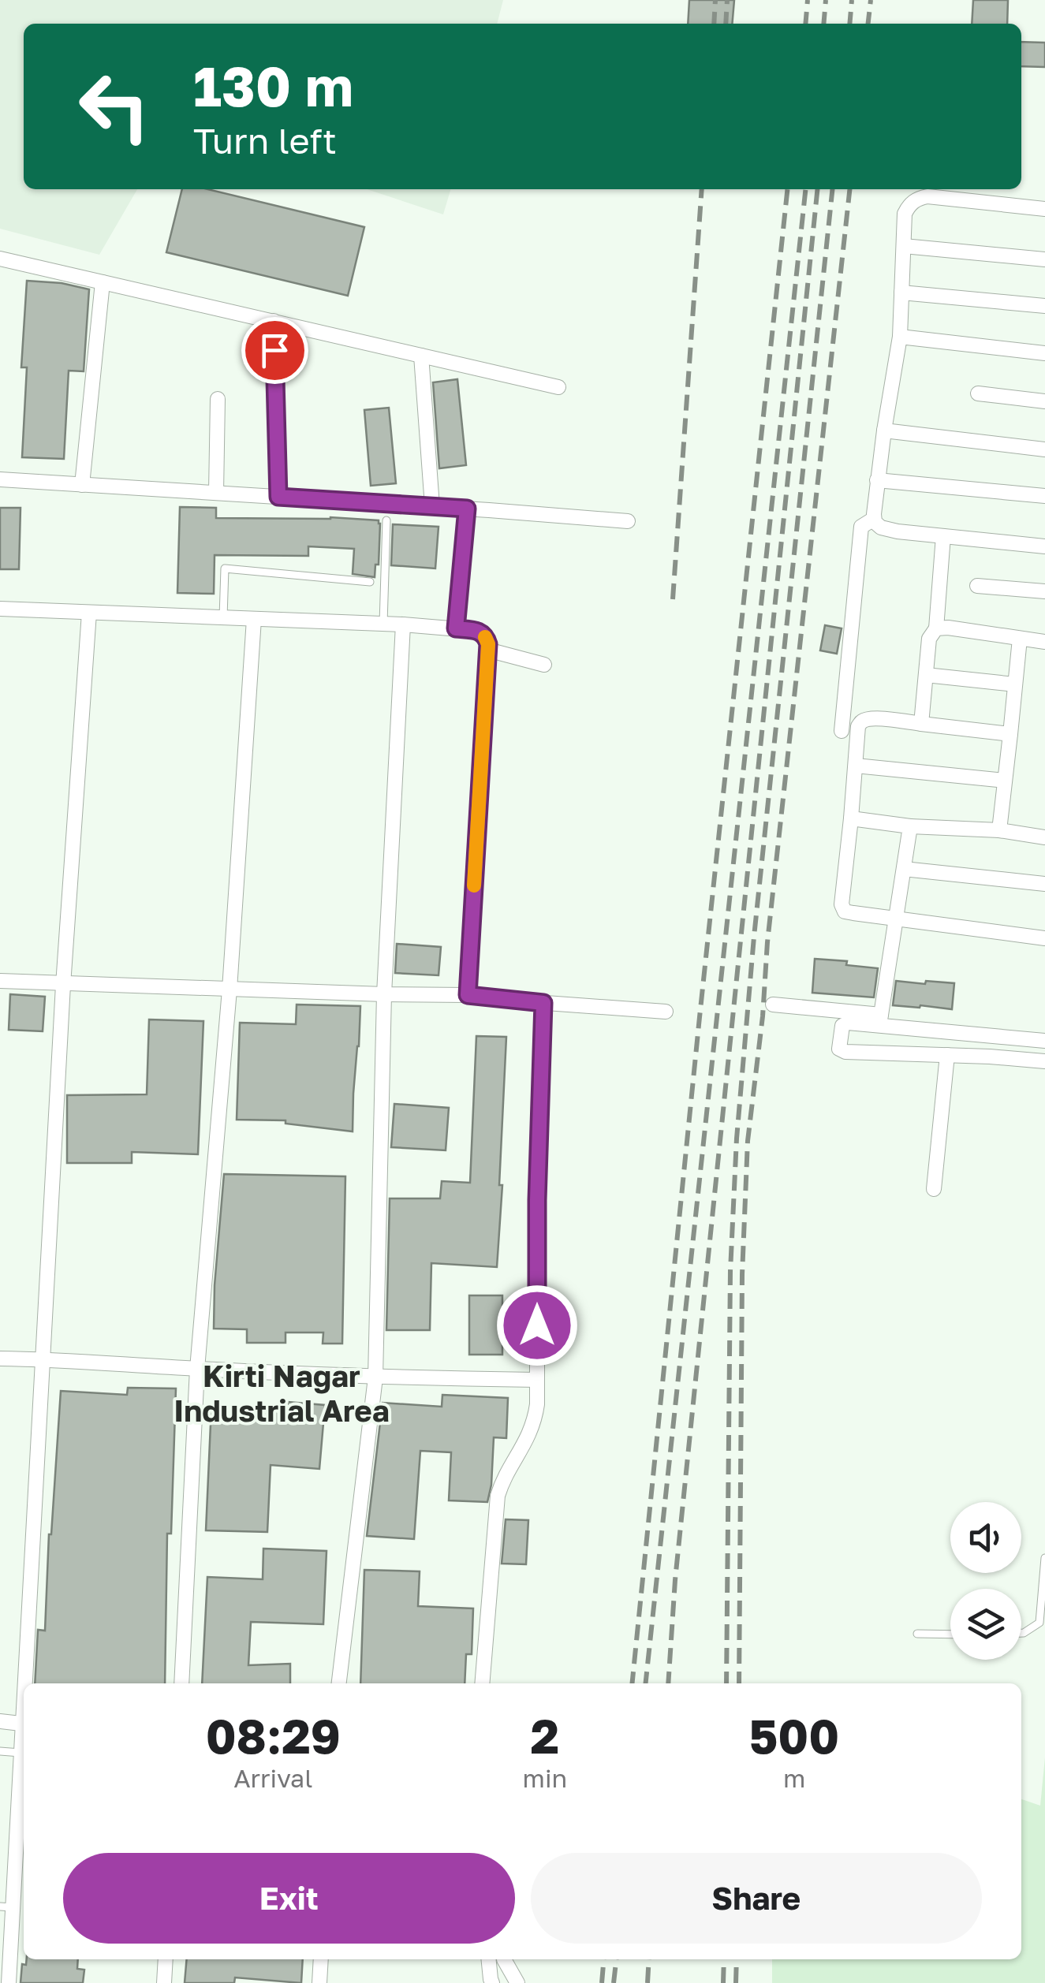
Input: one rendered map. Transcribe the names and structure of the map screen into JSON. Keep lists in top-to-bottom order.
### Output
{
  "districts": ["Kirti Nagar Industrial Area"],
  "page": {
    "turn": ["130 m", "Turn left"],
    "eta": [
      "08:29",
      "Arrival",
      "2",
      "min",
      "500",
      "m"
    ],
    "buttons": ["Exit", "Share"]
  }
}
